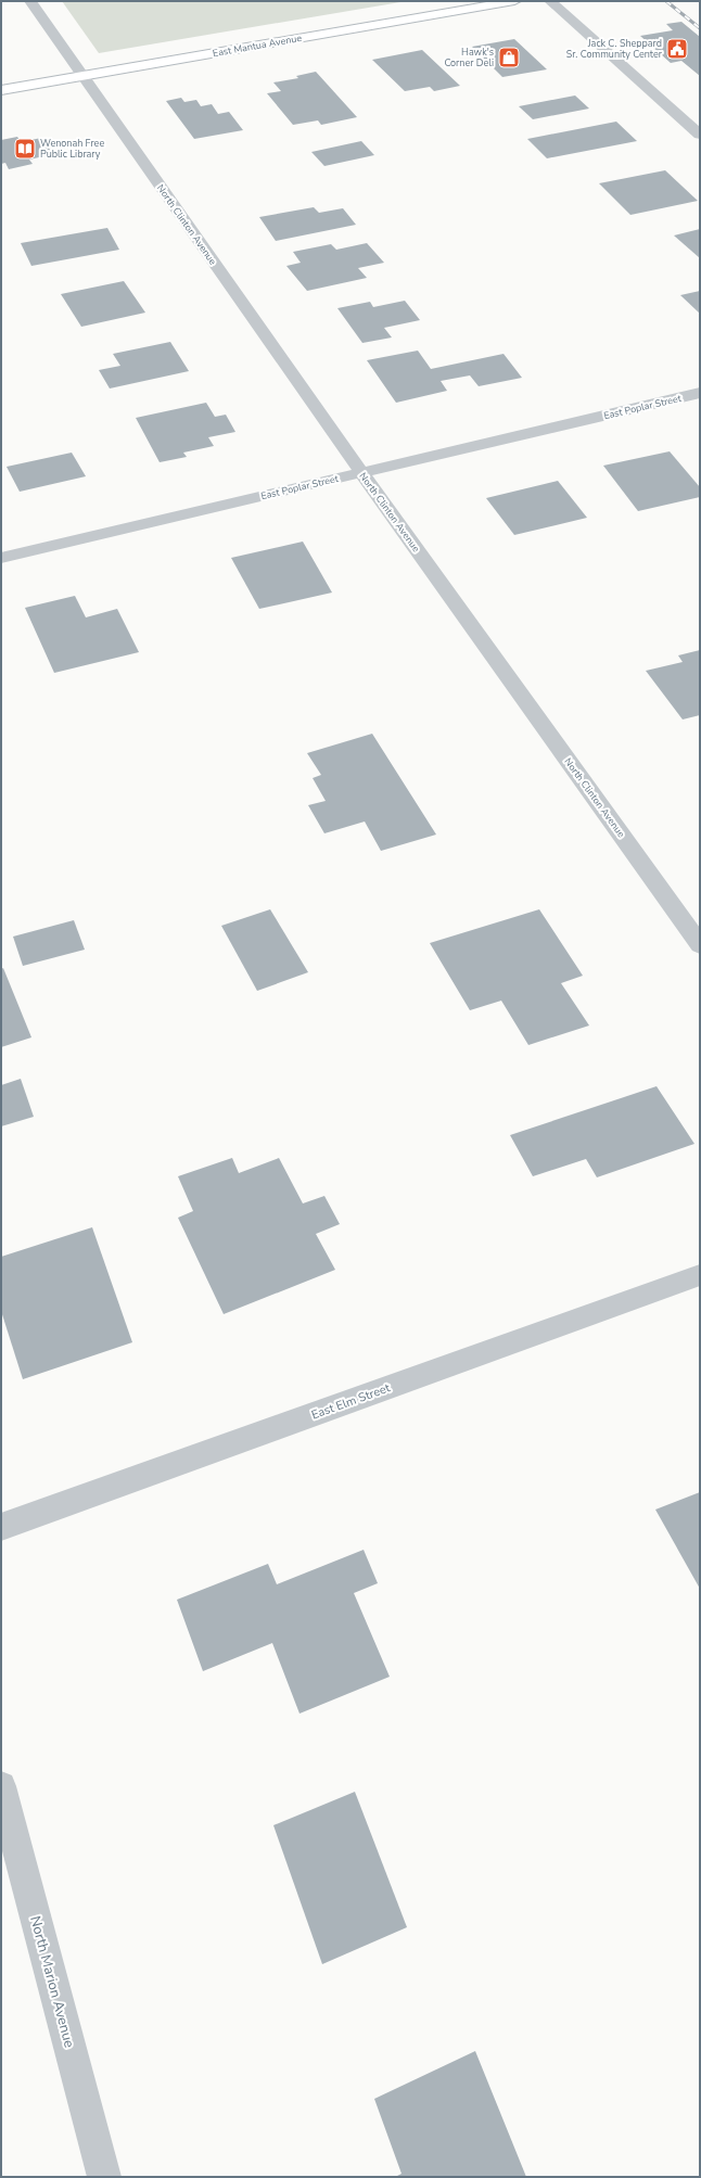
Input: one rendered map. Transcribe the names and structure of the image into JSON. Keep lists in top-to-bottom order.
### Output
{
  "streets": {
    "street": [
      "East Mantua Avenue",
      "North Clinton Avenue",
      "East Poplar Street",
      "East Elm Street",
      "North Marion Avenue"
    ]
  },
  "crossings": [
    ["East Mantua Avenue", "North Clinton Avenue"],
    ["North Clinton Avenue", "East Poplar Street"]
  ],
  "places": {
    "public building": ["Jack C. Sheppard Sr. Community Center"],
    "shop": ["Hawk's Corner Deli"],
    "library": ["Wenonah Free Public Library"]
  }
}
